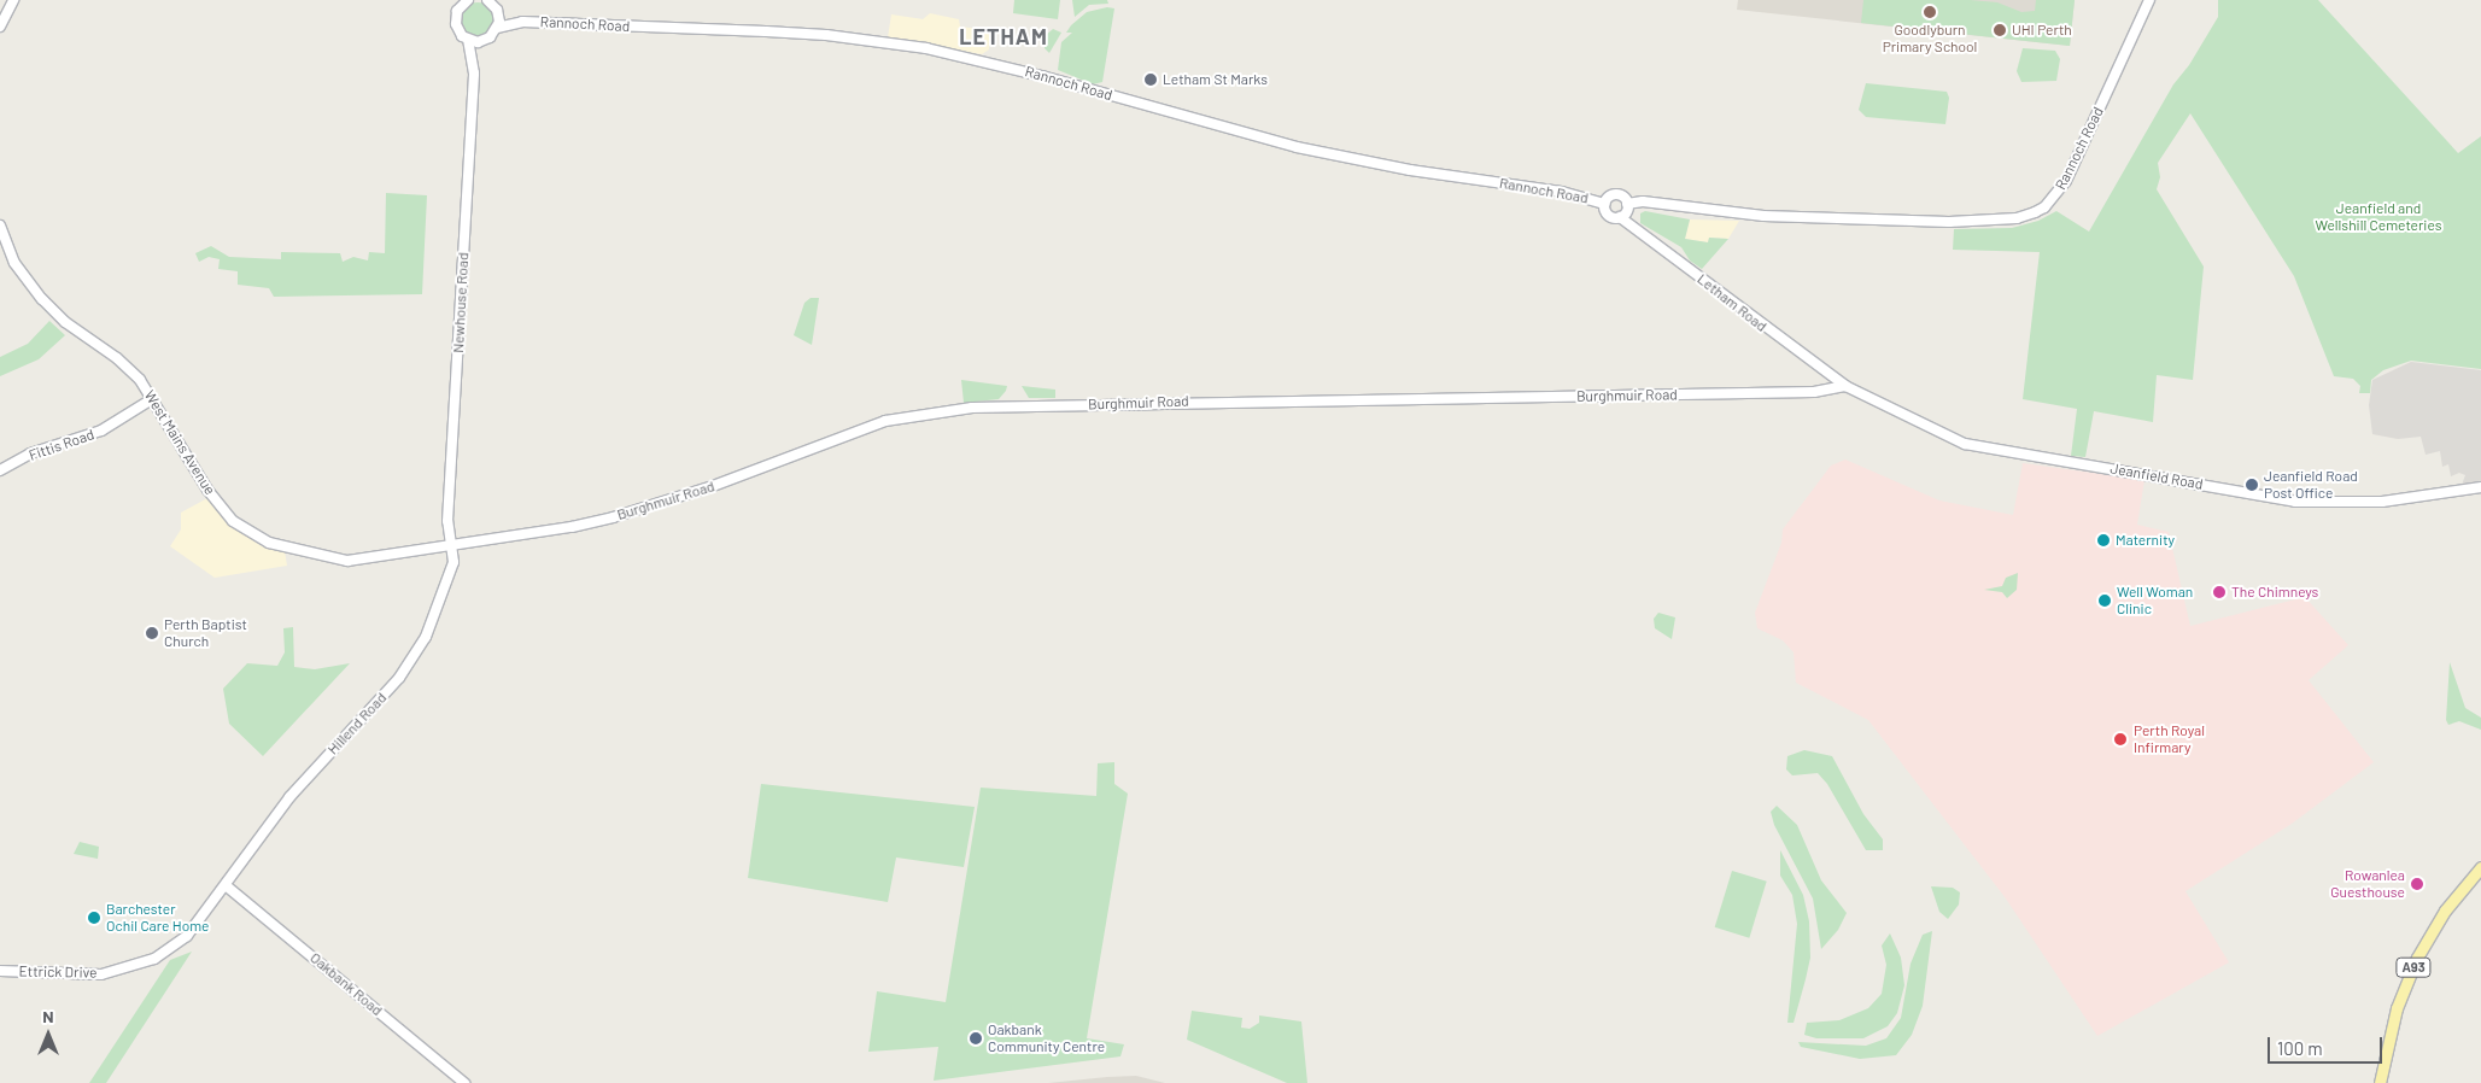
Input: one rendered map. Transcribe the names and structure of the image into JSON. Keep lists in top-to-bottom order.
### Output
{
  "streets": {
    "main road": ["A93"],
    "street": [
      "Rannoch Road",
      "Newhouse Road",
      "Letham Road",
      "Burghmuir Road",
      "West Mains Avenue",
      "Fittis Road",
      "Jeanfield Road",
      "Hillend Road",
      "Ettrick Drive",
      "Oakbank Road"
    ]
  },
  "crossings": [
    ["Rannoch Road", "Letham Road"],
    ["Newhouse Road", "Burghmuir Road"],
    ["Newhouse Road", "West Mains Avenue"],
    ["Newhouse Road", "Hillend Road"],
    ["Letham Road", "Burghmuir Road"],
    ["Letham Road", "Jeanfield Road"],
    ["Burghmuir Road", "West Mains Avenue"],
    ["Burghmuir Road", "Jeanfield Road"],
    ["Burghmuir Road", "Hillend Road"],
    ["West Mains Avenue", "Fittis Road"],
    ["West Mains Avenue", "Hillend Road"],
    ["Hillend Road", "Ettrick Drive"],
    ["Hillend Road", "Oakbank Road"],
    ["Ettrick Drive", "Oakbank Road"]
  ],
  "districts": ["LETHAM"],
  "parks": ["Jeanfield and Wellshill Cemeteries"],
  "places": [
    "Goodlyburn Primary School",
    "UHI Perth",
    "Letham St Marks",
    "Jeanfield Road Post Office",
    "Maternity",
    "The Chimneys",
    "Well Woman Clinic",
    "Perth Baptist Church",
    "Perth Royal Infirmary",
    "Rowanlea Guesthouse",
    "Barchester Ochil Care Home",
    "Oakbank Community Centre"
  ],
  "scale_bar": "100 m",
  "north": "top"
}
